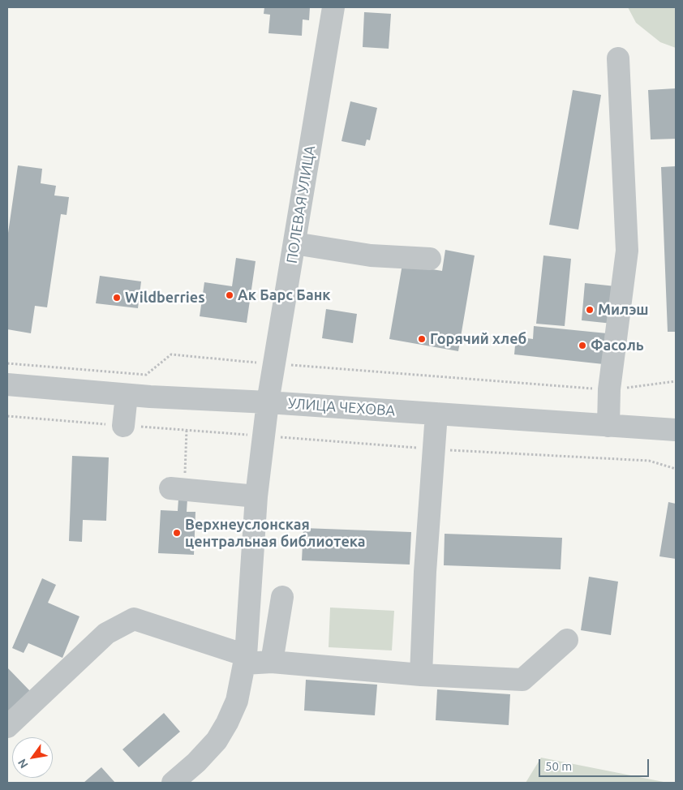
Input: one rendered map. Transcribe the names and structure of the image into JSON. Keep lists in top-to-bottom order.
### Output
{
  "streets": {
    "street": ["ПОЛЕВАЯ УЛИЦА", "УЛИЦА ЧЕХОВА"]
  },
  "crossings": [
    ["ПОЛЕВАЯ УЛИЦА", "УЛИЦА ЧЕХОВА"]
  ],
  "places": [
    "Ак Барс Банк",
    "Wildberries",
    "Милэш",
    "Горячий хлеб",
    "Фасоль",
    "Верхнеуслонская центральная библиотека"
  ],
  "scale_bar": "50 m",
  "north": "bottom left"
}
